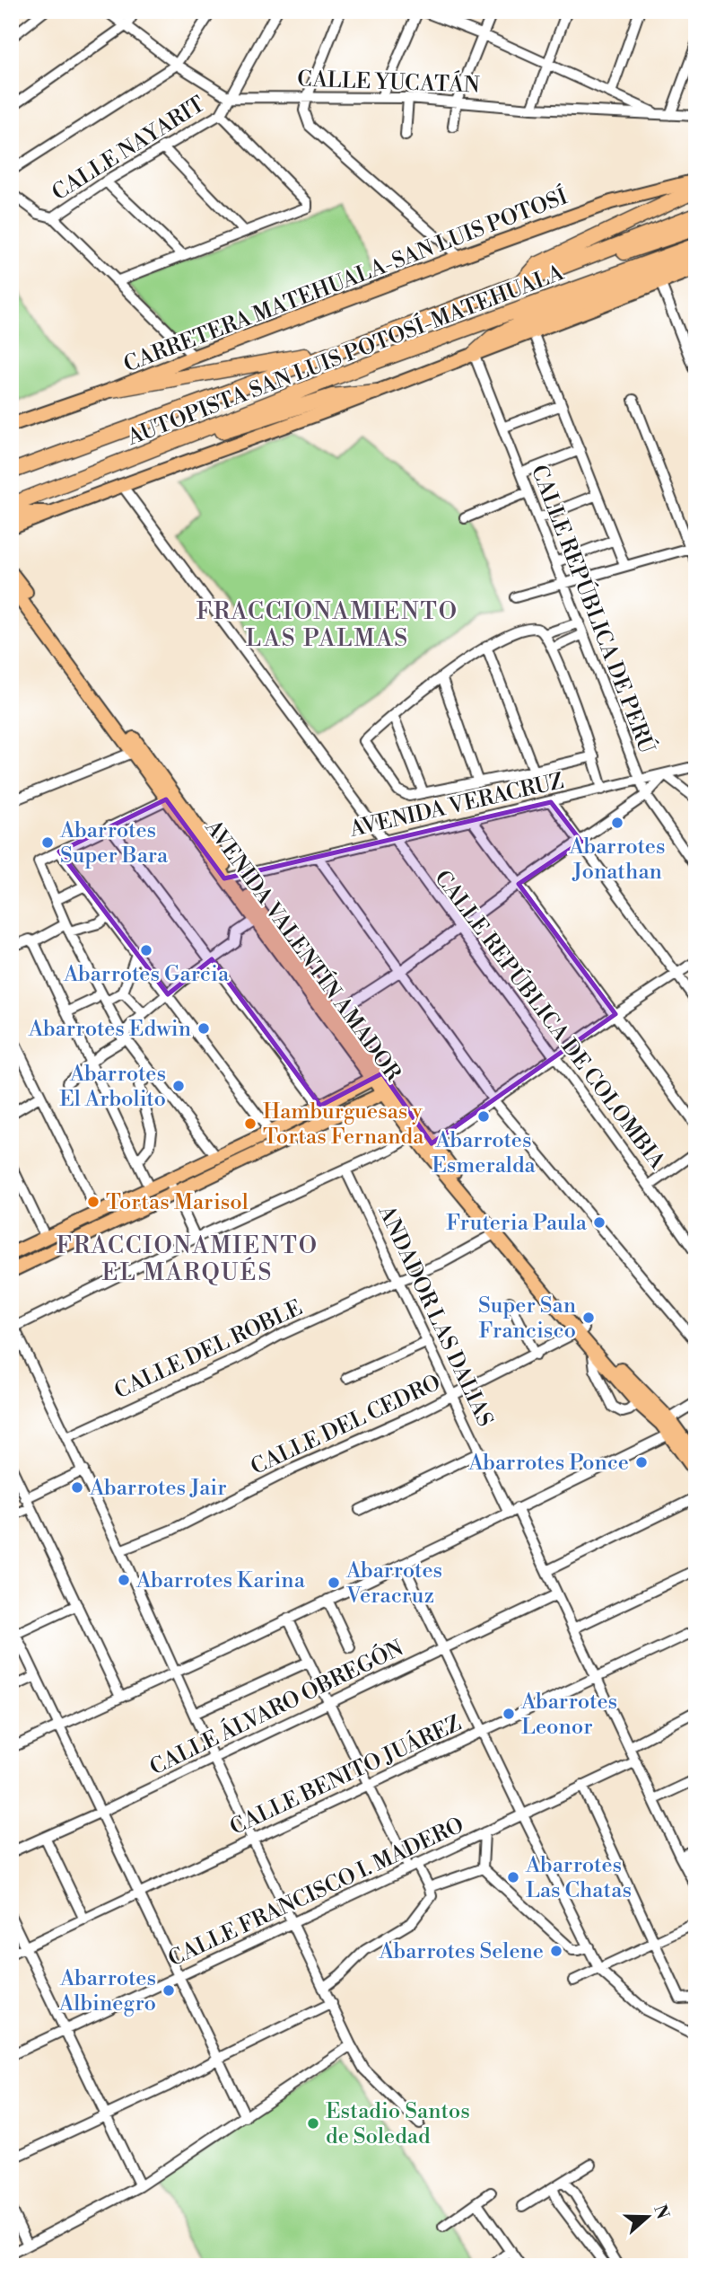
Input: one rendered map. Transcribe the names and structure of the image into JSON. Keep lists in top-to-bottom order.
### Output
{
  "streets": {
    "highway": ["AUTOPISTA SAN LUIS POTOSÍ-MATEHUALA"],
    "main road": ["CARRETERA MATEHUALA-SAN LUIS POTOSÍ", "AVENIDA VALENTÍN AMADOR"],
    "street": [
      "CALLE YUCATÁN",
      "CALLE NAYARIT",
      "CALLE REPÚBLICA DE PERÚ",
      "AVENIDA VERACRUZ",
      "CALLE REPÚBLICA DE COLOMBIA",
      "ANDADOR LAS DALIAS",
      "CALLE DEL ROBLE",
      "CALLE DEL CEDRO",
      "CALLE ÁLVARO OBREGÓN",
      "CALLE BENITO JUÁREZ",
      "CALLE FRANCISCO I. MADERO"
    ]
  },
  "crossings": [
    ["CALLE YUCATÁN", "CALLE NAYARIT"],
    ["CALLE REPÚBLICA DE PERÚ", "AVENIDA VERACRUZ"],
    ["AVENIDA VERACRUZ", "AVENIDA VALENTÍN AMADOR"],
    ["AVENIDA VERACRUZ", "CALLE REPÚBLICA DE COLOMBIA"],
    ["AVENIDA VALENTÍN AMADOR", "CALLE DEL ROBLE"],
    ["AVENIDA VALENTÍN AMADOR", "CALLE DEL CEDRO"],
    ["ANDADOR LAS DALIAS", "CALLE DEL ROBLE"],
    ["ANDADOR LAS DALIAS", "CALLE DEL CEDRO"],
    ["ANDADOR LAS DALIAS", "CALLE ÁLVARO OBREGÓN"],
    ["ANDADOR LAS DALIAS", "CALLE BENITO JUÁREZ"],
    ["ANDADOR LAS DALIAS", "CALLE FRANCISCO I. MADERO"]
  ],
  "districts": ["FRACCIONAMIENTO LAS PALMAS", "FRACCIONAMIENTO EL MARQUÉS"],
  "places": [
    "Abarrotes Jonathan",
    "Abarrotes Super Bara",
    "Abarrotes Garcia",
    "Abarrotes Edwin",
    "Abarrotes El Arbolito",
    "Abarrotes Esmeralda",
    "Hamburguesas y Tortas Fernanda",
    "Tortas Marisol",
    "Fruteria Paula",
    "Super San Francisco",
    "Abarrotes Ponce",
    "Abarrotes Jair",
    "Abarrotes Karina",
    "Abarrotes Veracruz",
    "Abarrotes Leonor",
    "Abarrotes Las Chatas",
    "Abarrotes Selene",
    "Abarrotes Albinegro",
    "Estadio Santos de Soledad"
  ],
  "north": "right"
}
